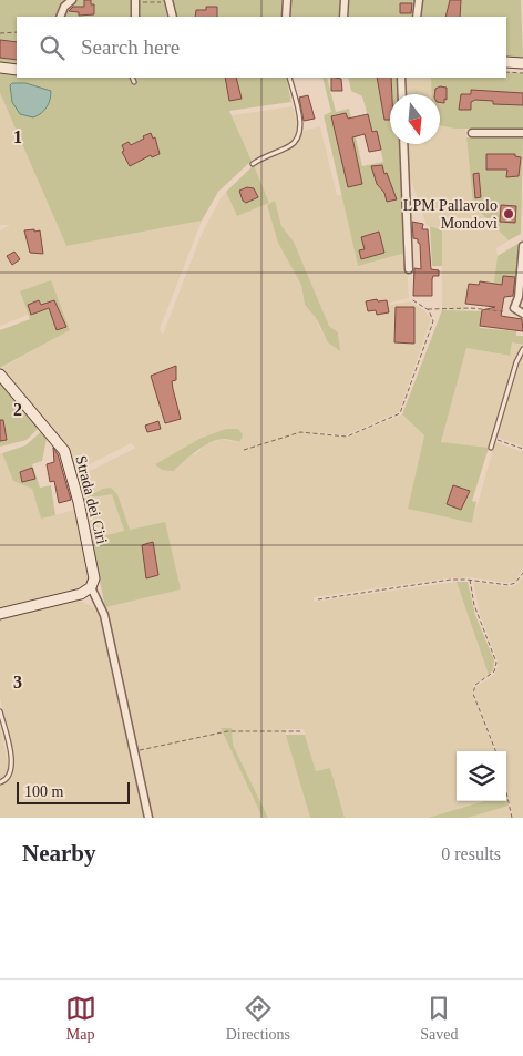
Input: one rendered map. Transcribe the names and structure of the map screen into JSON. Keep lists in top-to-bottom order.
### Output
{
  "streets": {
    "street": ["Strada dei Ciri"]
  },
  "places": ["LPM Pallavolo Mondovì"],
  "scale_bar": "100 m",
  "north": "bottom",
  "page": {
    "search": "Search here",
    "scale": "100 m",
    "heading": ["Nearby", "0 results"],
    "nav": ["Map", "Directions", "Saved"]
  },
  "grid": {
    "rows": ["1", "2", "3"]
  }
}
